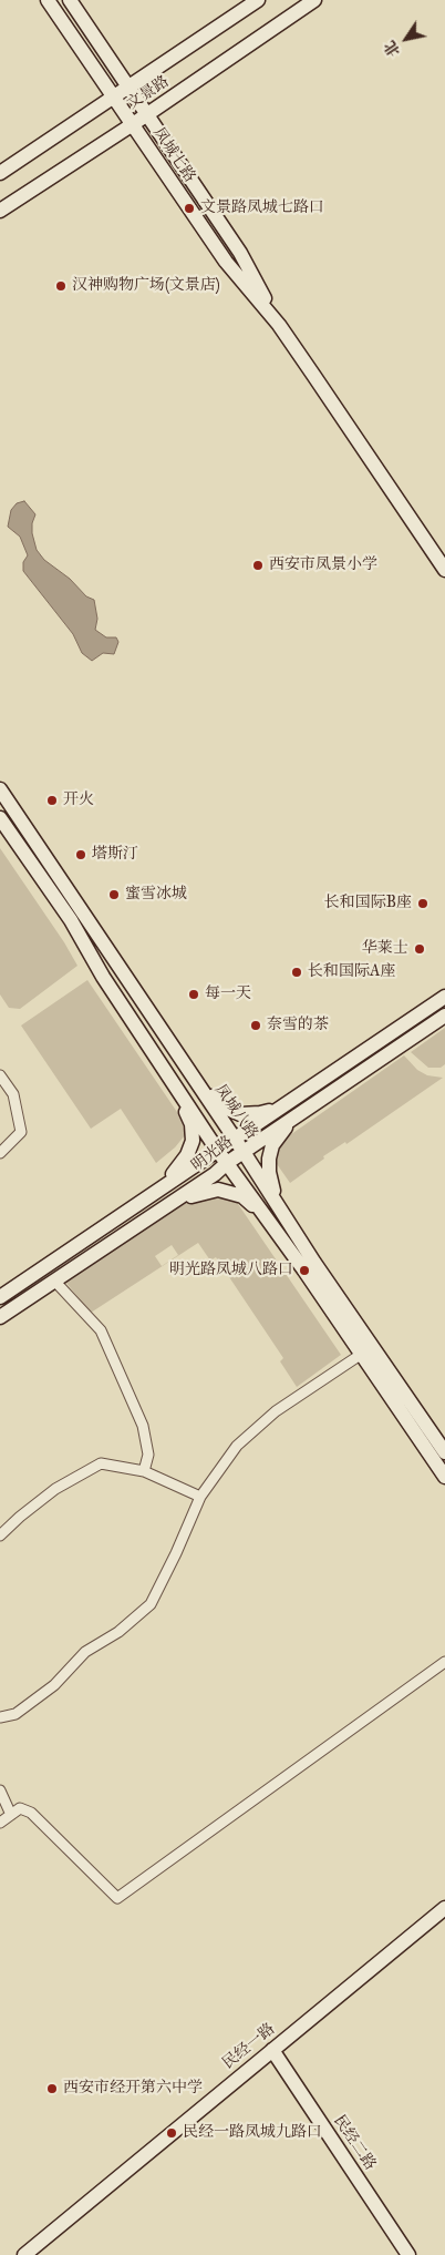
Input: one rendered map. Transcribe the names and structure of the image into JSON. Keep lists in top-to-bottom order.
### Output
{
  "streets": {
    "main road": [
      "文景路",
      "凤城七路",
      "凤城八路",
      "明光路",
      "民经一路",
      "民经二路"
    ]
  },
  "crossings": [
    ["文景路", "凤城七路"],
    ["凤城八路", "明光路"],
    ["民经一路", "民经二路"]
  ],
  "places": [
    "文景路凤城七路口",
    "汉神购物广场(文景店)",
    "西安市凤景小学",
    "开火",
    "塔斯汀",
    "蜜雪冰城",
    "长和国际B座",
    "华莱士",
    "长和国际A座",
    "每一天",
    "奈雪的茶",
    "明光路凤城八路口",
    "西安市经开第六中学",
    "民经一路凤城九路口"
  ],
  "north": "bottom left"
}
